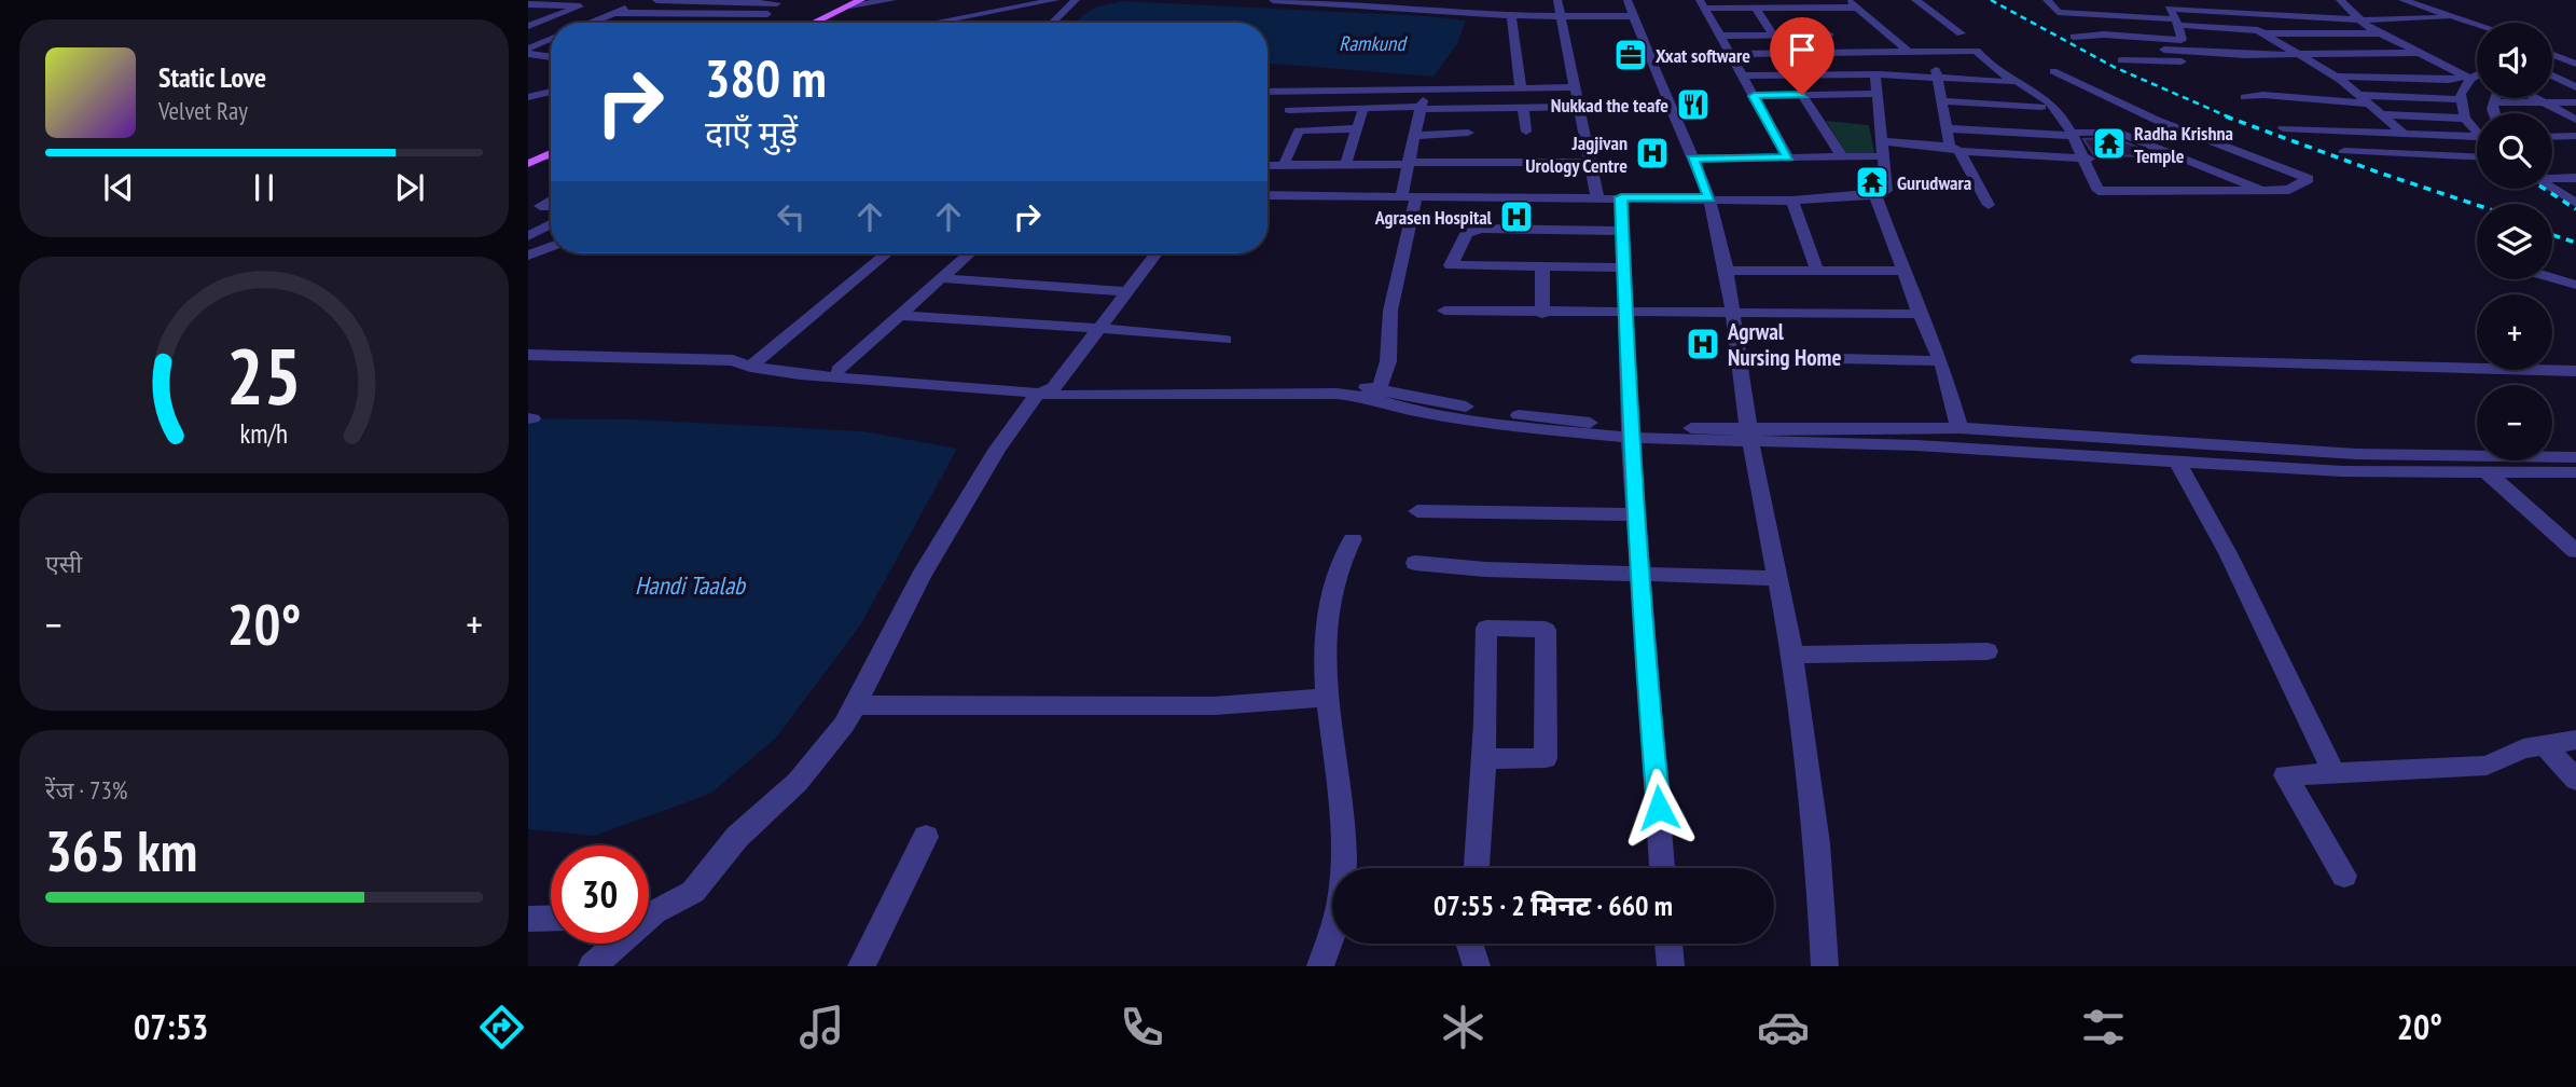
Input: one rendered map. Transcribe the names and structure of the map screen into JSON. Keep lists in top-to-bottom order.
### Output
{
  "water": ["Ramkund", "Handi Taalab"],
  "places": {
    "office": ["Xxat software"],
    "restaurant": ["Nukkad the teafe"],
    "temple": ["Radha Krishna Temple", "Gurudwara"],
    "hospital": ["Jagjivan Urology Centre", "Agrasen Hospital", "Agrwal Nursing Home"]
  },
  "page": {
    "map_buttons": ["+", "−"],
    "turn": ["380 m", "दाएँ मुड़ें"],
    "song": ["Static Love", "Velvet Ray"],
    "tile": [
      "एसी",
      ["रेंज · 73%", "365 km"]
    ],
    "heat": ["−", "20°", "+"],
    "limit": "30",
    "trip": "07:55 · 2 मिनट · 660 m",
    "tabs": ["07:53", "20°"],
    "gauge": ["25", "km/h"]
  }
}
